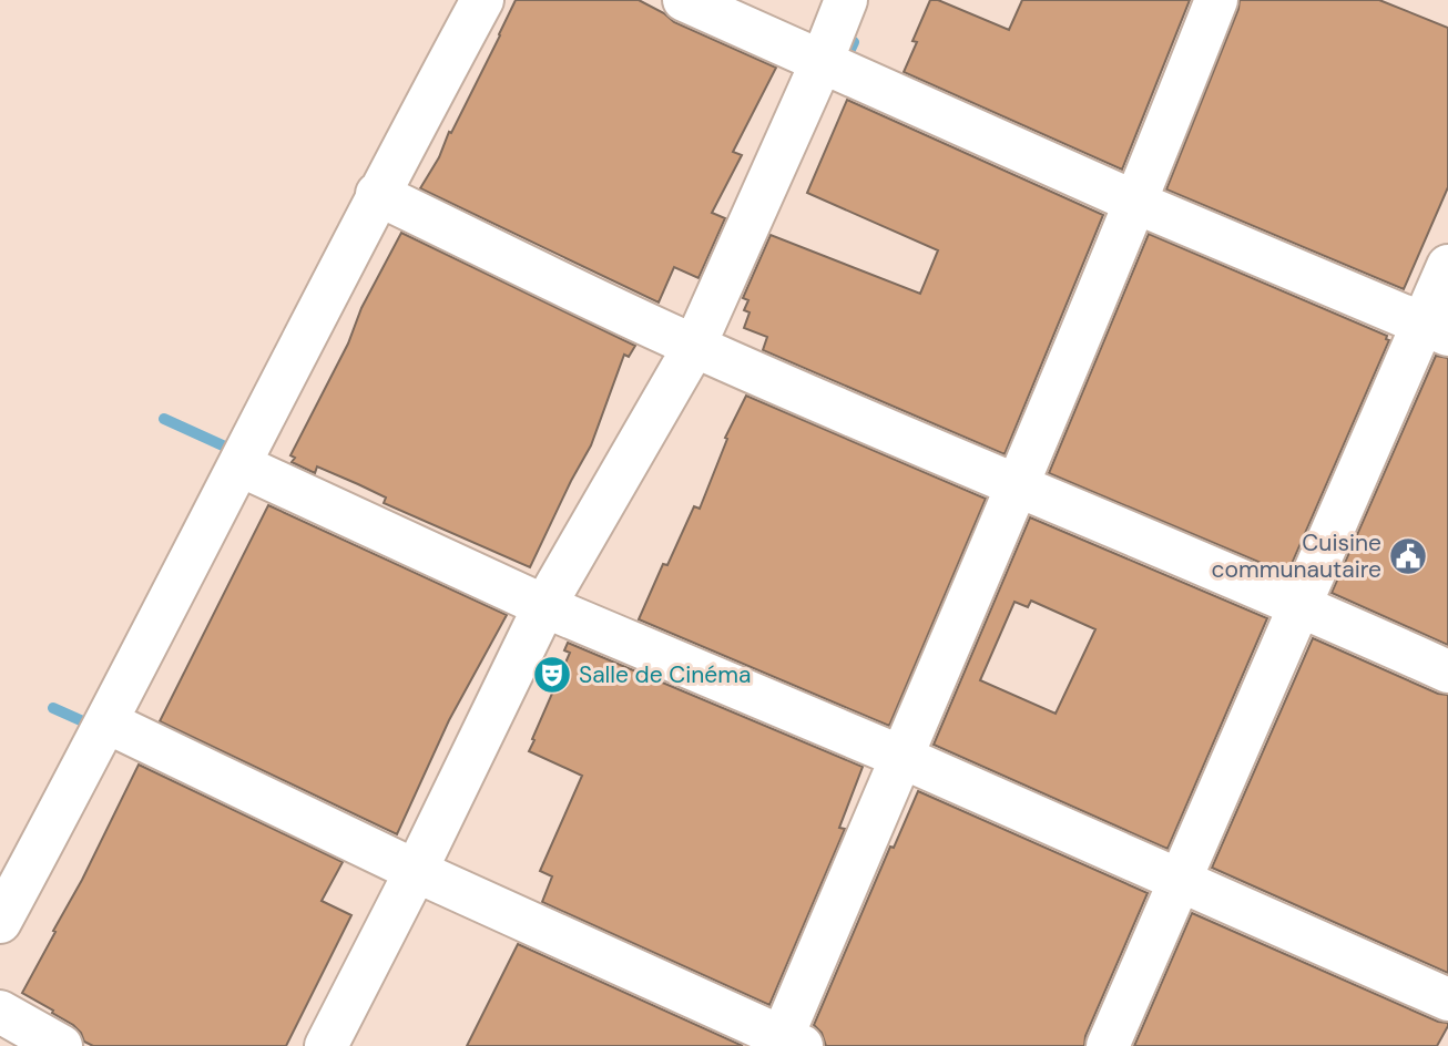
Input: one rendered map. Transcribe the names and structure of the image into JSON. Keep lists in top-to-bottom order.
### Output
{
  "places": {
    "public building": ["Cuisine communautaire"],
    "theatre": ["Salle de Cinéma"]
  }
}
